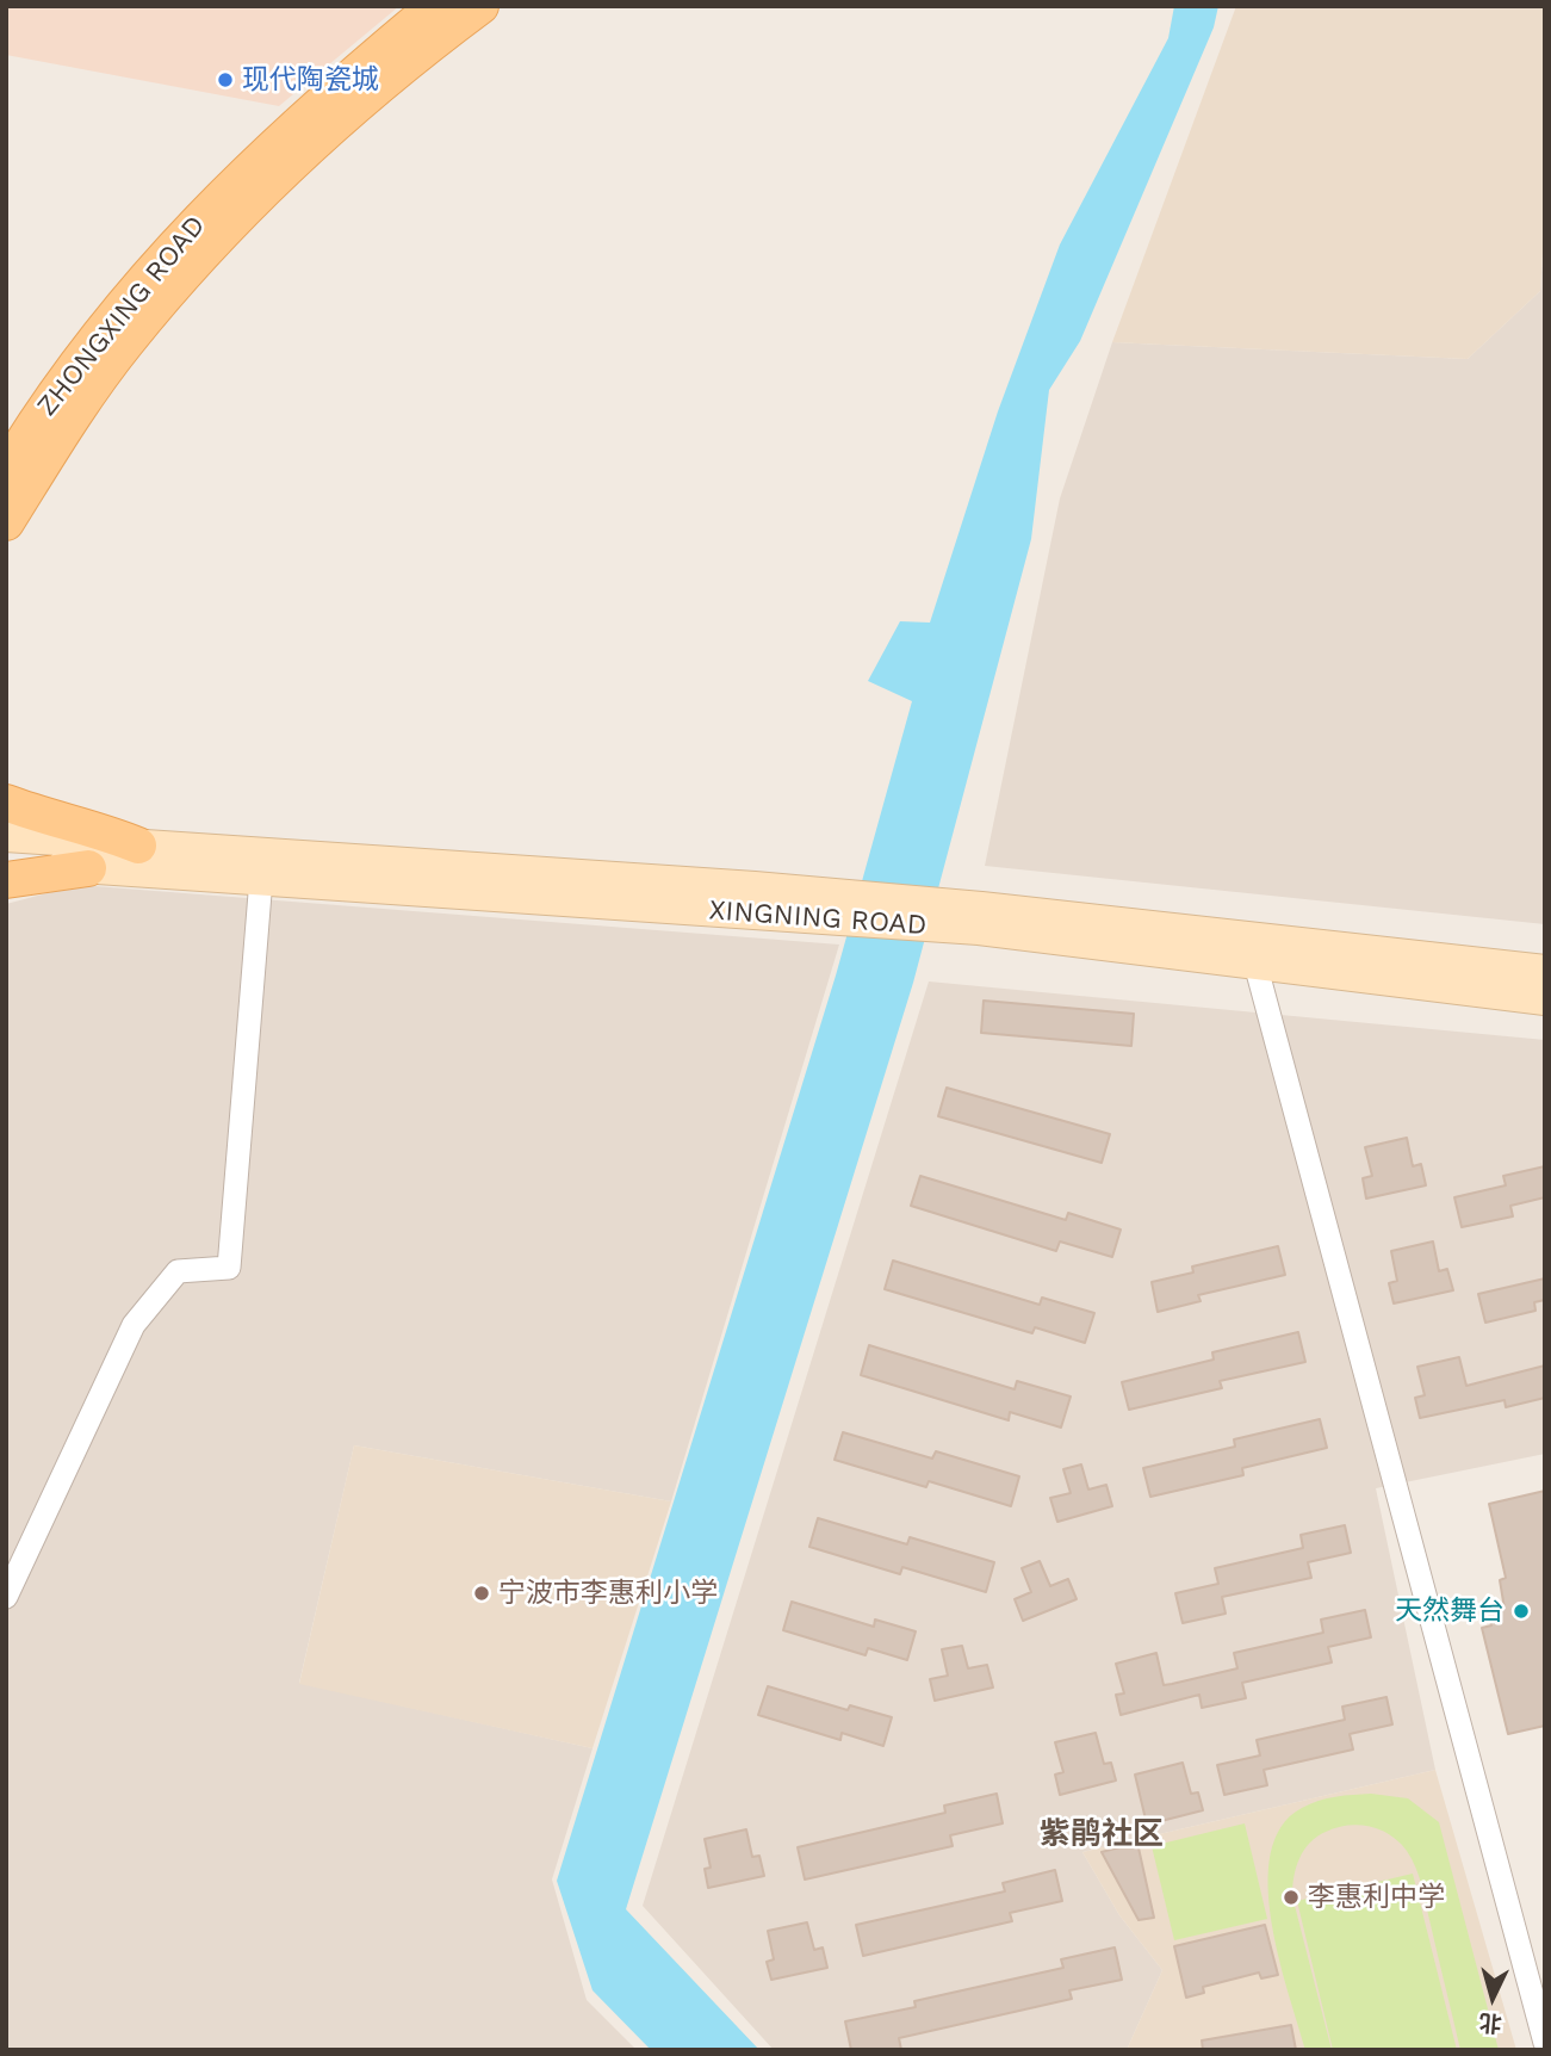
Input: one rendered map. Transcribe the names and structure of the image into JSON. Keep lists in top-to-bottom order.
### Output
{
  "streets": {
    "main road": ["ZHONGXING ROAD", "XINGNING ROAD"]
  },
  "districts": ["紫鹃社区"],
  "places": [
    "现代陶瓷城",
    "宁波市李惠利小学",
    "天然舞台",
    "李惠利中学"
  ],
  "north": "bottom"
}
